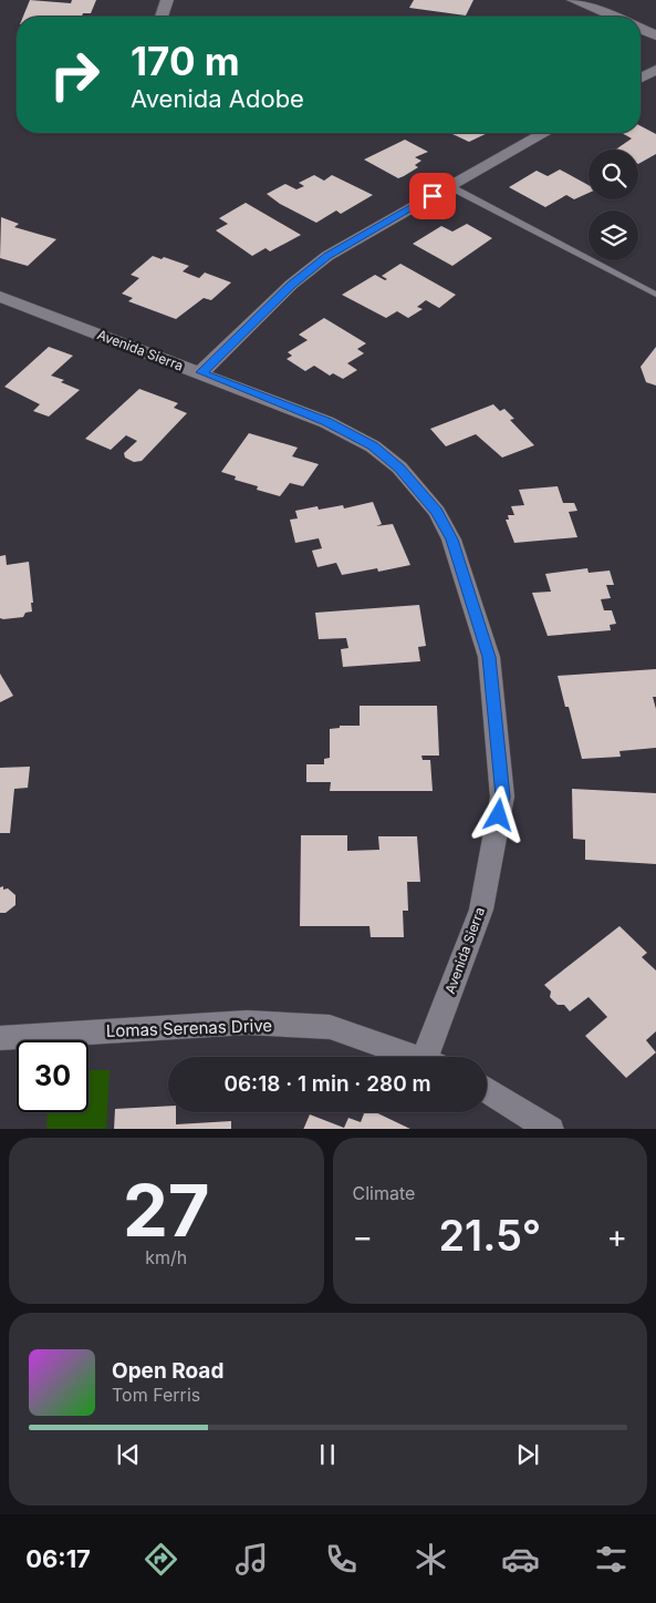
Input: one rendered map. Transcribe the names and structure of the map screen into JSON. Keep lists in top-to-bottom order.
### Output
{
  "streets": {
    "street": ["Avenida Sierra", "Lomas Serenas Drive"]
  },
  "page": {
    "turn": ["170 m", "Avenida Adobe"],
    "limit": "30",
    "trip": "06:18 · 1 min · 280 m",
    "tile": [
      ["27", "km/h"],
      "Climate"
    ],
    "heat": ["−", "21.5°", "+"],
    "song": ["Open Road", "Tom Ferris"],
    "tabs": "06:17"
  }
}
